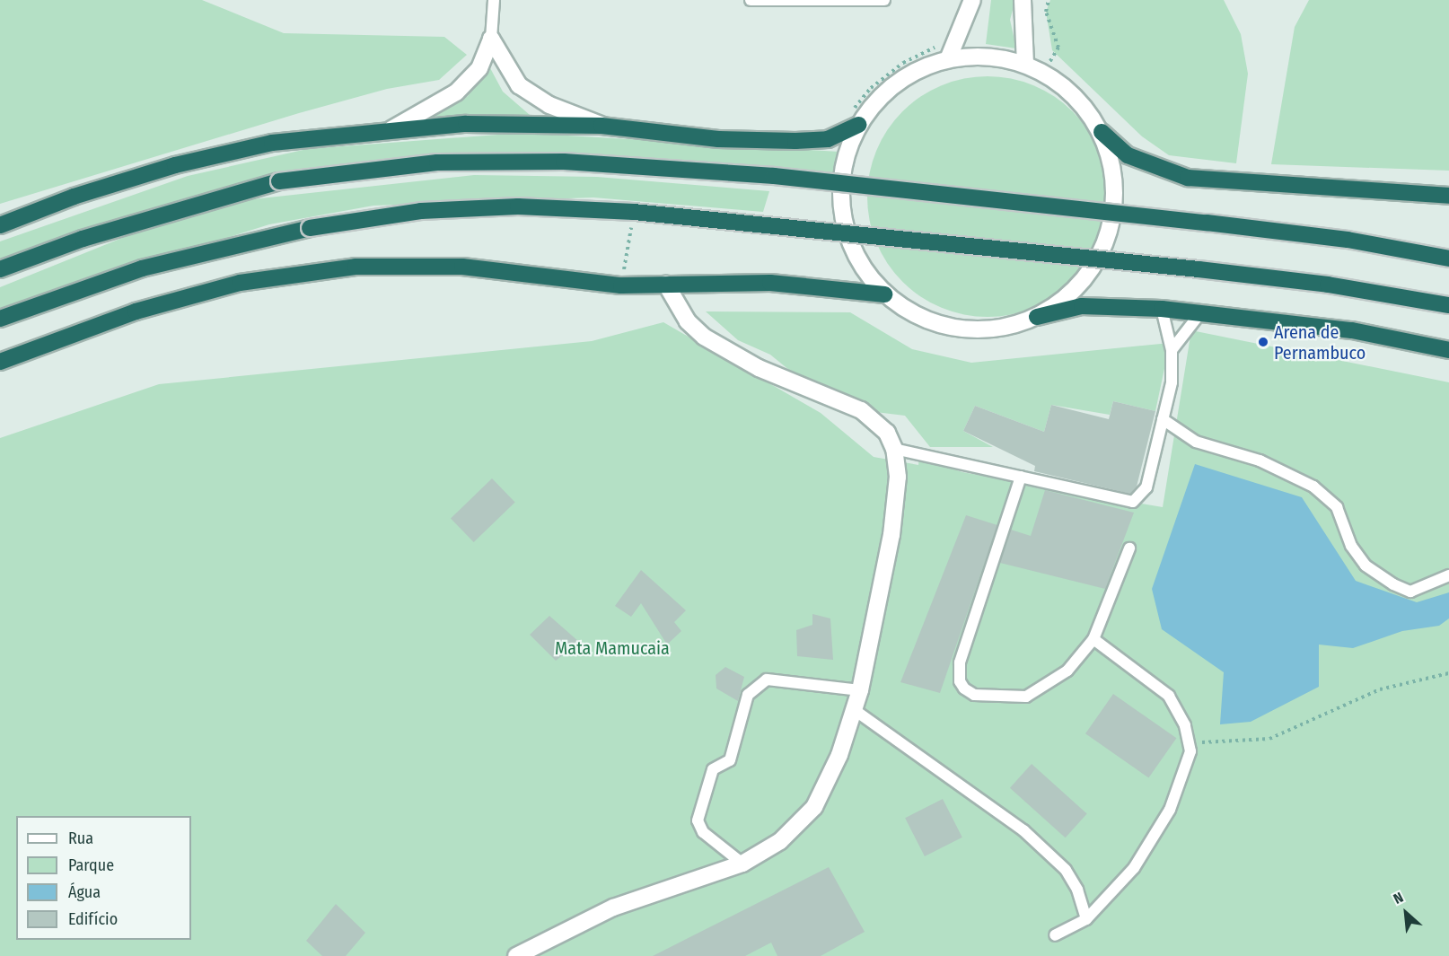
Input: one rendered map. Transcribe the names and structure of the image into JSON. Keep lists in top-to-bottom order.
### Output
{
  "parks": ["Mata Mamucaia"],
  "places": ["Arena de Pernambuco"],
  "legend": [
    "Rua",
    "Parque",
    "Água",
    "Edifício"
  ],
  "north": "top left"
}
